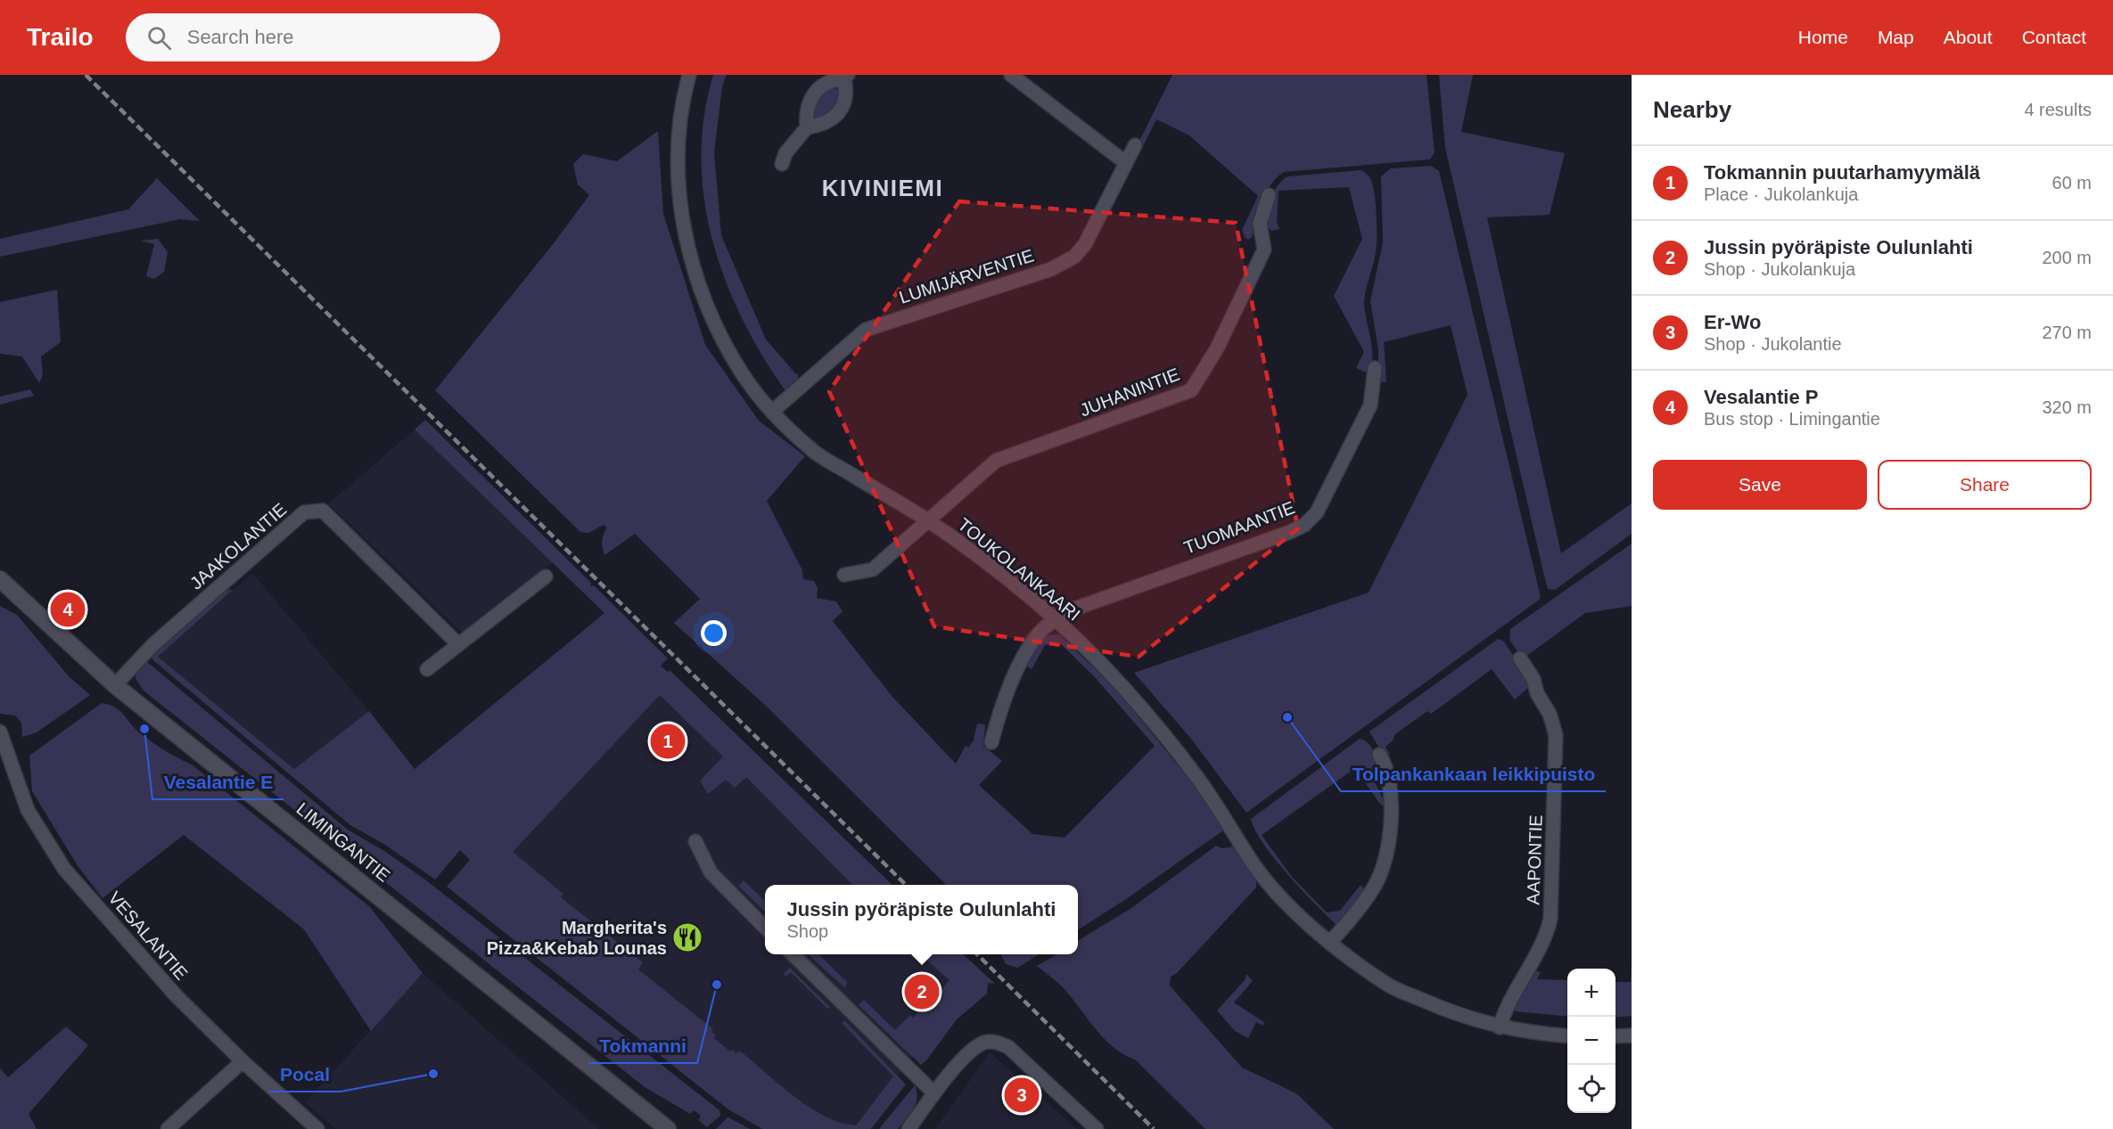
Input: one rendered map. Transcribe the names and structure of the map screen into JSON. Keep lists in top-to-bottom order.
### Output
{
  "streets": {
    "main road": ["LIMINGANTIE"],
    "street": [
      "LUMIJÄRVENTIE",
      "JUHANINTIE",
      "TUOMAANTIE",
      "JAAKOLANTIE",
      "TOUKOLANKAARI",
      "AAPONTIE",
      "VESALANTIE"
    ]
  },
  "crossings": [
    ["LUMIJÄRVENTIE", "TOUKOLANKAARI"],
    ["JUHANINTIE", "TOUKOLANKAARI"],
    ["TUOMAANTIE", "TOUKOLANKAARI"],
    ["JAAKOLANTIE", "LIMINGANTIE"],
    ["TOUKOLANKAARI", "AAPONTIE"]
  ],
  "districts": ["KIVINIEMI"],
  "places": {
    "other": [
      "Tolpankankaan leikkipuisto",
      "Vesalantie E",
      "Tokmanni",
      "Pocal"
    ],
    "restaurant": ["Margherita's Pizza&Kebab Lounas"]
  },
  "page": {
    "header": "Trailo",
    "search": "Search here",
    "nav": [
      "Home",
      "Map",
      "About",
      "Contact"
    ],
    "heading": ["Nearby", "4 results"],
    "list": [
      {
        "mark": "1",
        "name": "Tokmannin puutarhamyymälä",
        "note": "Place · Jukolankuja",
        "value": "60 m"
      },
      {
        "mark": "2",
        "name": "Jussin pyöräpiste Oulunlahti",
        "note": "Shop · Jukolankuja",
        "value": "200 m"
      },
      {
        "mark": "3",
        "name": "Er-Wo",
        "note": "Shop · Jukolantie",
        "value": "270 m"
      },
      {
        "mark": "4",
        "name": "Vesalantie P",
        "note": "Bus stop · Limingantie",
        "value": "320 m"
      }
    ],
    "buttons": ["Save", "Share"],
    "pins": [
      "4",
      "1",
      "2",
      "3"
    ],
    "popup": ["Jussin pyöräpiste Oulunlahti", "Shop"],
    "map_buttons": ["+", "−"]
  }
}
